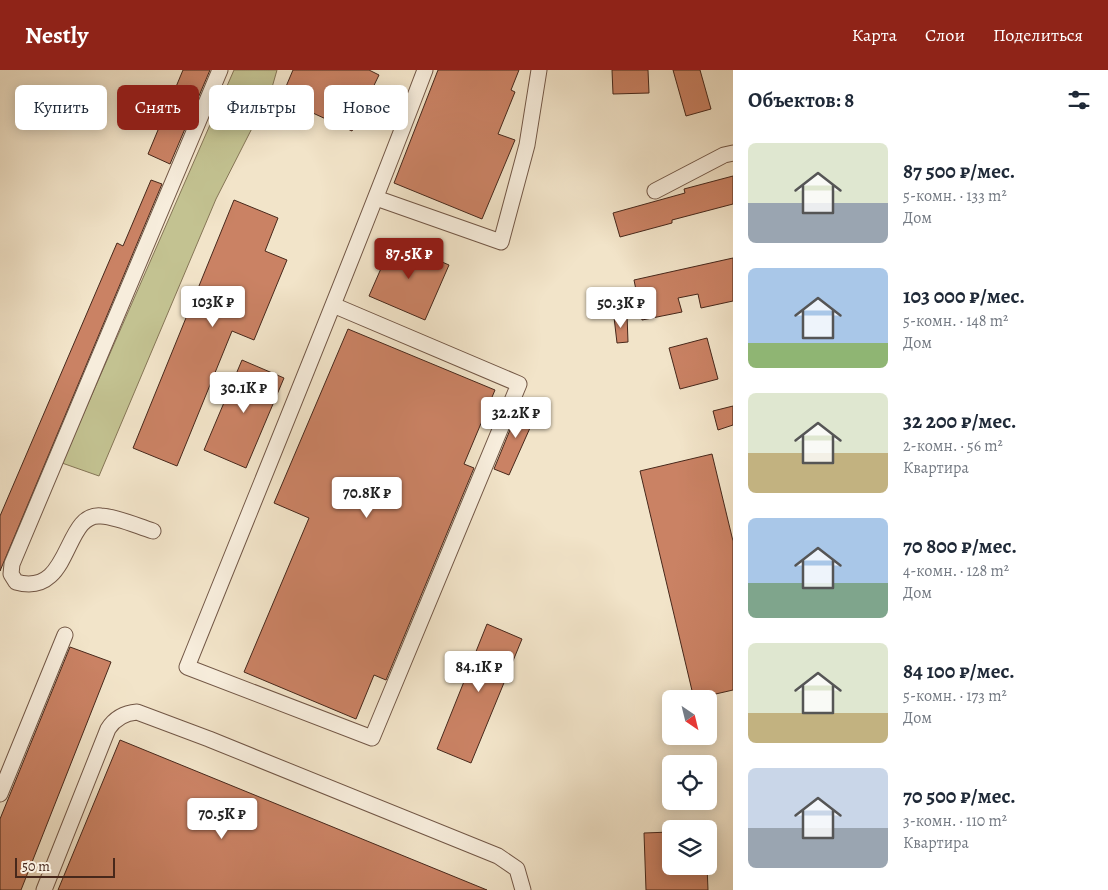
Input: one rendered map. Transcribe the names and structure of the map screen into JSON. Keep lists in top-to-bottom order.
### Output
{
  "scale_bar": "50 m",
  "north": "bottom right",
  "page": {
    "header": "Nestly",
    "nav": ["Карта", "Слои", "Поделиться"],
    "heading": "Объектов: 8",
    "chip": [
      "Купить",
      "Снять",
      "Фильтры",
      "Новое"
    ],
    "list": [
      {
        "name": "87 500 ₽/мес.",
        "note": "5-комн. · 133 m² · Дом"
      },
      {
        "name": "103 000 ₽/мес.",
        "note": "5-комн. · 148 m² · Дом"
      },
      {
        "name": "32 200 ₽/мес.",
        "note": "2-комн. · 56 m² · Квартира"
      },
      {
        "name": "70 800 ₽/мес.",
        "note": "4-комн. · 128 m² · Дом"
      },
      {
        "name": "84 100 ₽/мес.",
        "note": "5-комн. · 173 m² · Дом"
      },
      {
        "name": "70 500 ₽/мес.",
        "note": "3-комн. · 110 m² · Квартира"
      }
    ],
    "price": [
      "87.5K ₽",
      "103K ₽",
      "50.3K ₽",
      "30.1K ₽",
      "32.2K ₽",
      "70.8K ₽",
      "84.1K ₽",
      "70.5K ₽"
    ],
    "scale": "50 m"
  }
}
